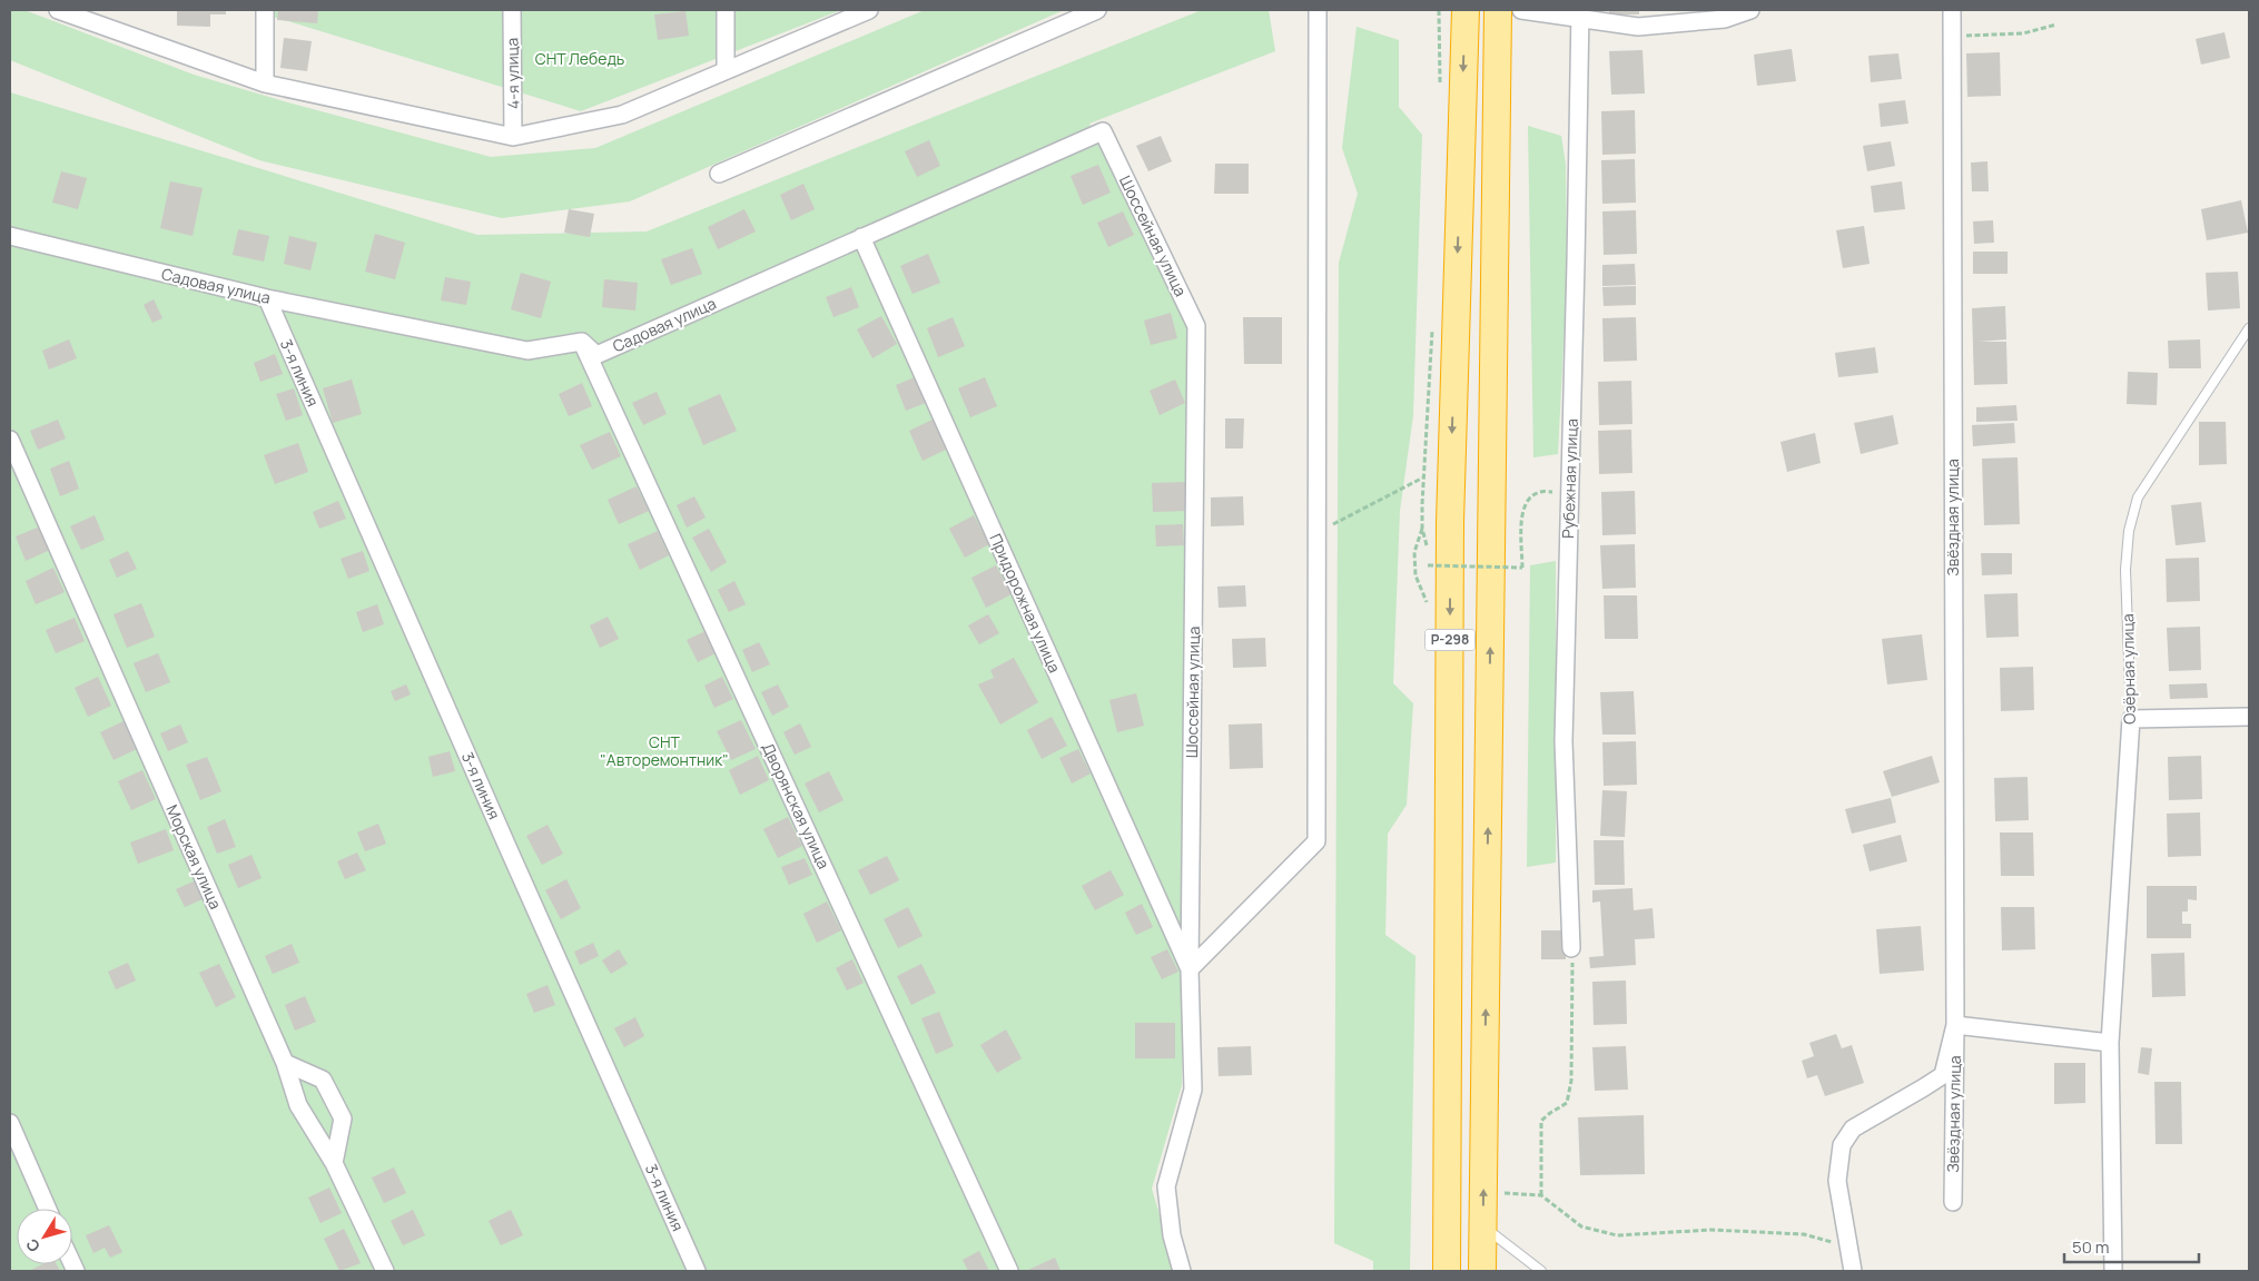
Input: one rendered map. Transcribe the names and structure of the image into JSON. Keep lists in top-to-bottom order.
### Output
{
  "streets": {
    "highway": ["Р-298"],
    "street": [
      "4-я улица",
      "Шоссейная улица",
      "Садовая улица",
      "3-я линия",
      "Рубежная улица",
      "Звёздная улица",
      "Придорожная улица",
      "Озёрная улица",
      "Дворянская улица",
      "Морская улица"
    ]
  },
  "crossings": [
    ["Шоссейная улица", "Садовая улица"],
    ["Шоссейная улица", "Придорожная улица"],
    ["Садовая улица", "3-я линия"],
    ["Садовая улица", "Придорожная улица"],
    ["Садовая улица", "Дворянская улица"]
  ],
  "parks": ["СНТ Лебедь", "СНТ \"Авторемонтник\""],
  "scale_bar": "50 m",
  "north": "bottom left"
}
